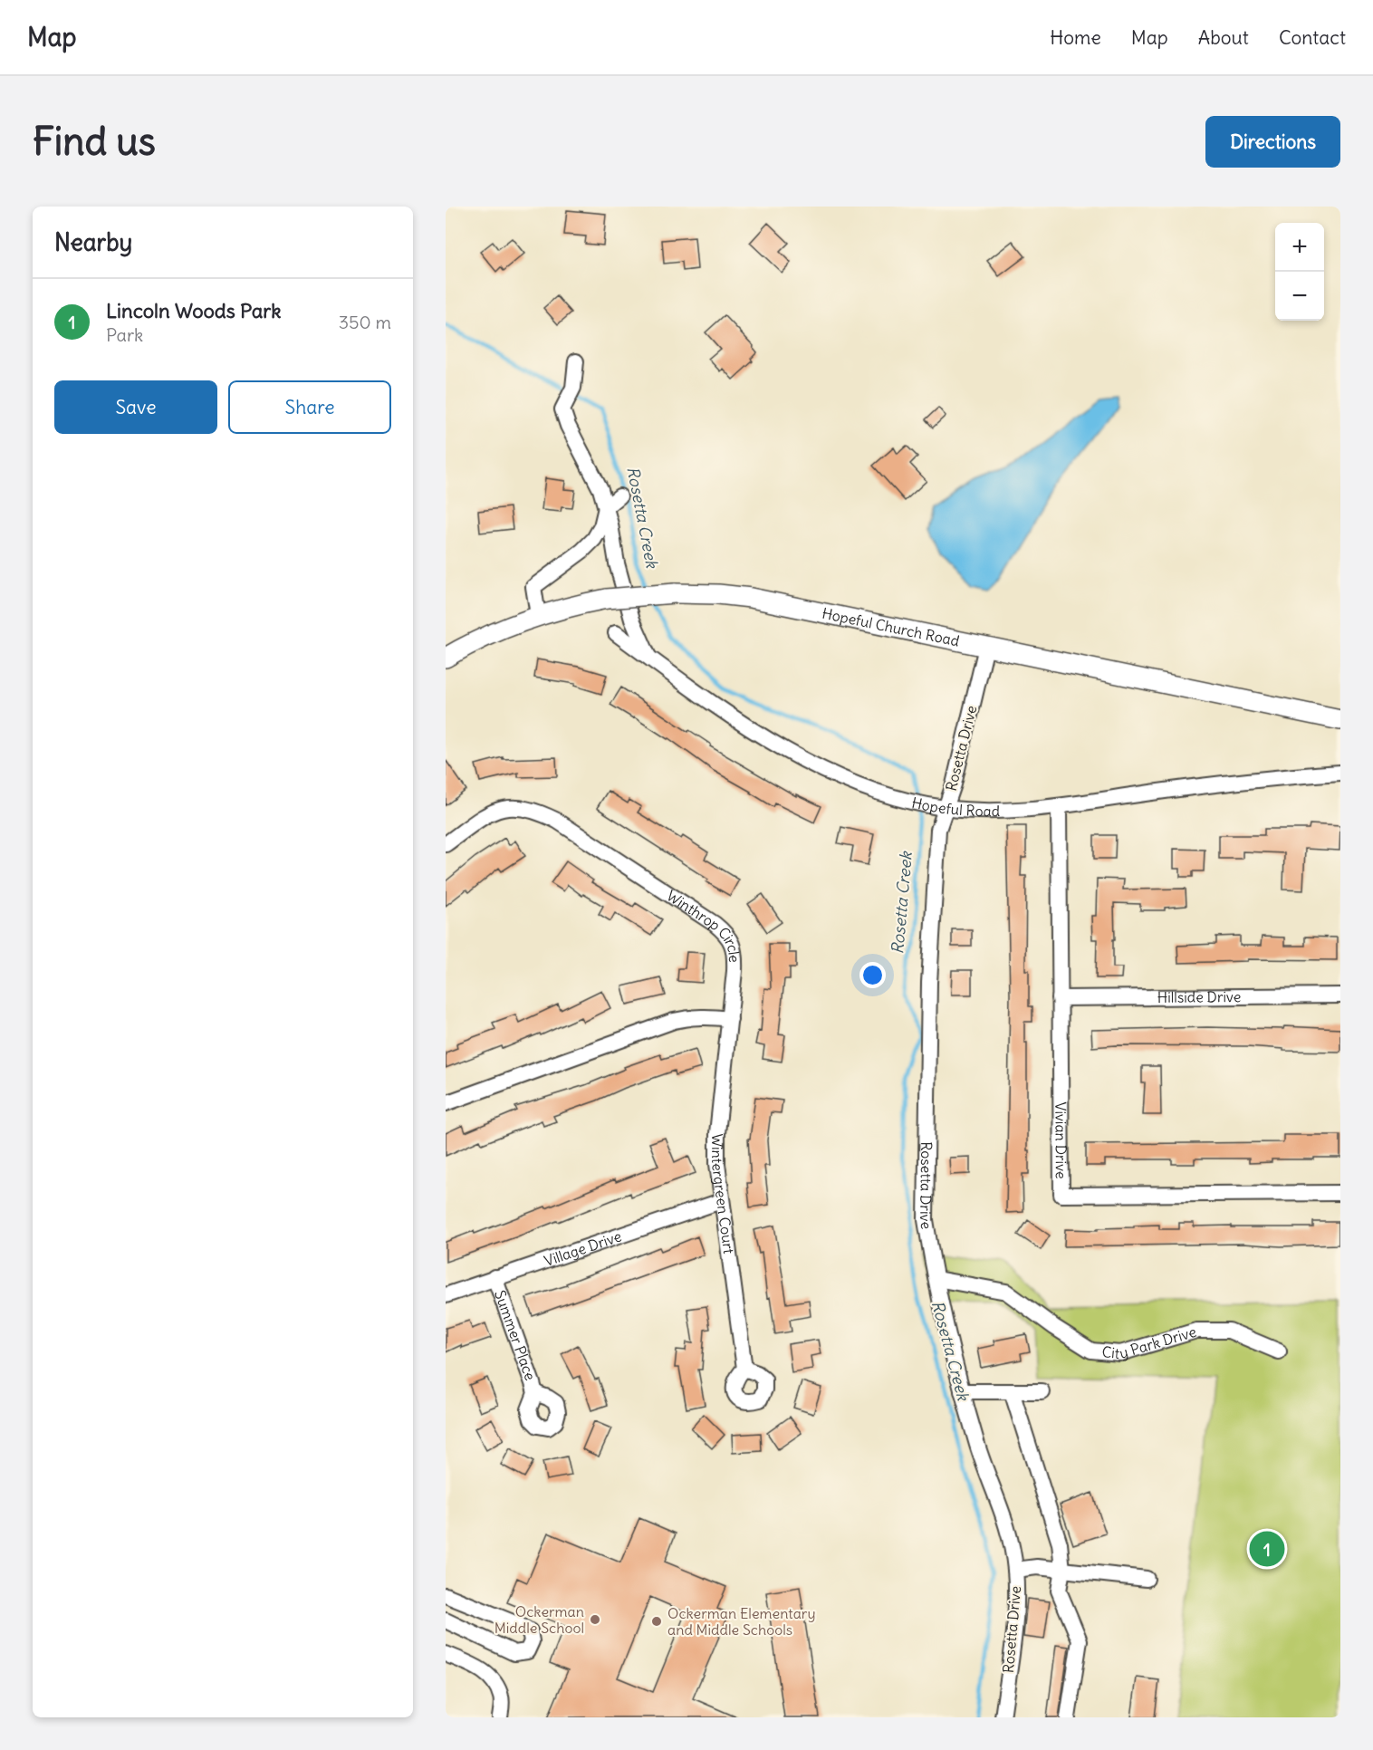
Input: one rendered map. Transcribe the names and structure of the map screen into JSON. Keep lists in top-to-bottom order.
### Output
{
  "streets": {
    "main road": ["Hopeful Church Road"],
    "street": [
      "Rosetta Drive",
      "Hopeful Road",
      "Winthrop Circle",
      "Hillside Drive",
      "Vivian Drive",
      "Wintergreen Court",
      "Village Drive",
      "Summer Place",
      "City Park Drive"
    ]
  },
  "crossings": [
    ["Hopeful Church Road", "Rosetta Drive"],
    ["Rosetta Drive", "Hopeful Road"],
    ["Rosetta Drive", "City Park Drive"],
    ["Hopeful Road", "Vivian Drive"],
    ["Winthrop Circle", "Wintergreen Court"],
    ["Hillside Drive", "Vivian Drive"],
    ["Wintergreen Court", "Village Drive"],
    ["Village Drive", "Summer Place"]
  ],
  "water": ["Rosetta Creek"],
  "places": ["Ockerman Middle School", "Ockerman Elementary and Middle Schools"],
  "page": {
    "header": "Map",
    "nav": [
      "Home",
      "Map",
      "About",
      "Contact"
    ],
    "buttons": [
      "Directions",
      ["Save", "Share"]
    ],
    "title": "Find us",
    "heading": "Nearby",
    "map_buttons": ["+", "−"],
    "list": [
      {
        "mark": "1",
        "name": "Lincoln Woods Park",
        "note": "Park",
        "value": "350 m"
      }
    ],
    "pins": "1"
  }
}
